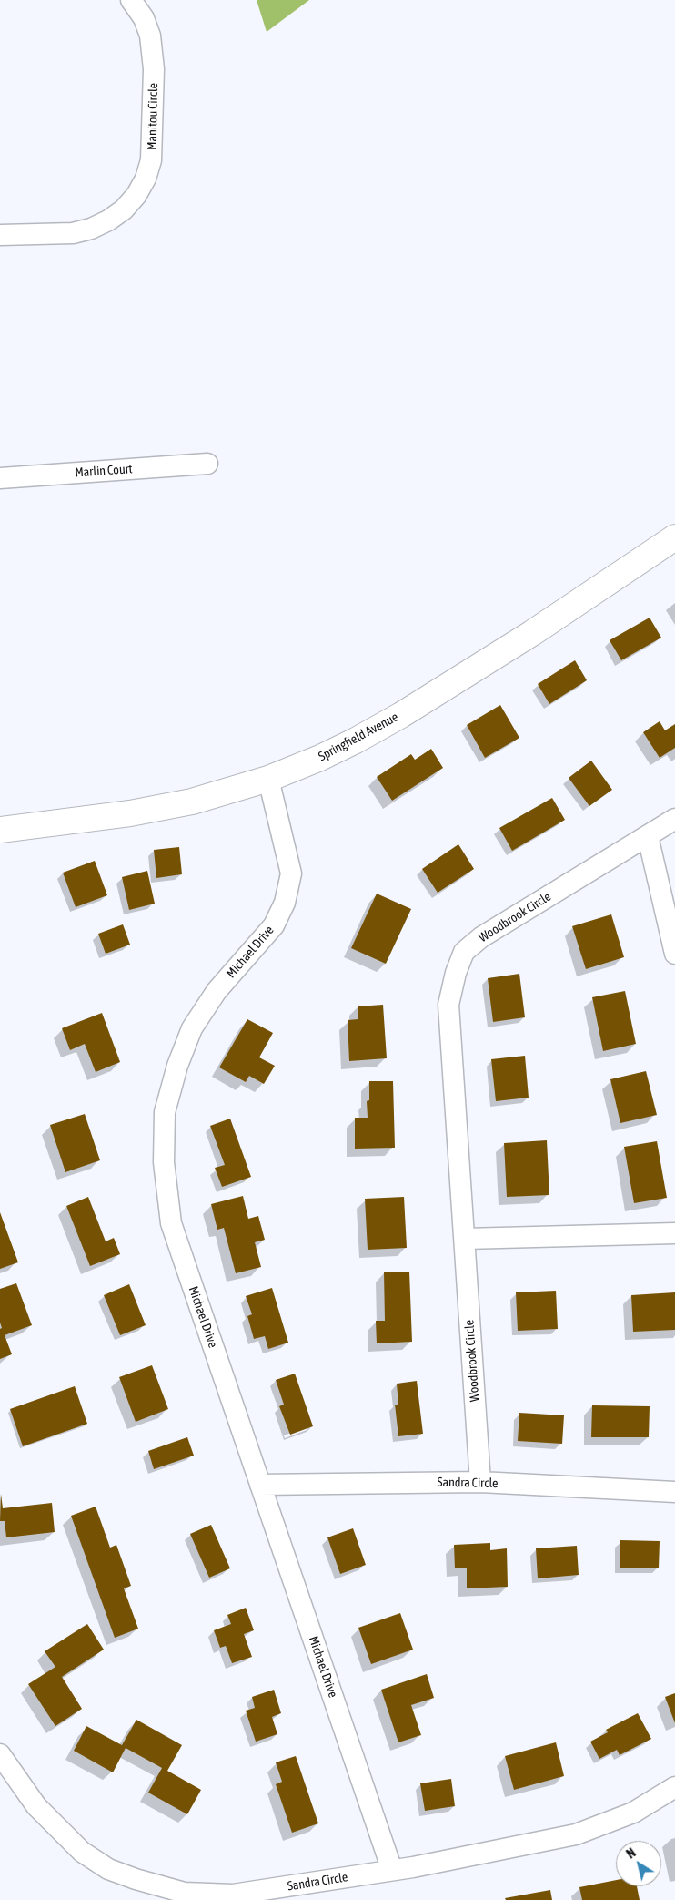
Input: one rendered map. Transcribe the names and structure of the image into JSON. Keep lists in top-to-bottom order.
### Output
{
  "streets": {
    "main road": ["Springfield Avenue"],
    "street": [
      "Manitou Circle",
      "Marlin Court",
      "Woodbrook Circle",
      "Michael Drive",
      "Sandra Circle"
    ]
  },
  "crossings": [
    ["Springfield Avenue", "Michael Drive"],
    ["Woodbrook Circle", "Sandra Circle"],
    ["Michael Drive", "Sandra Circle"]
  ],
  "north": "top left"
}
